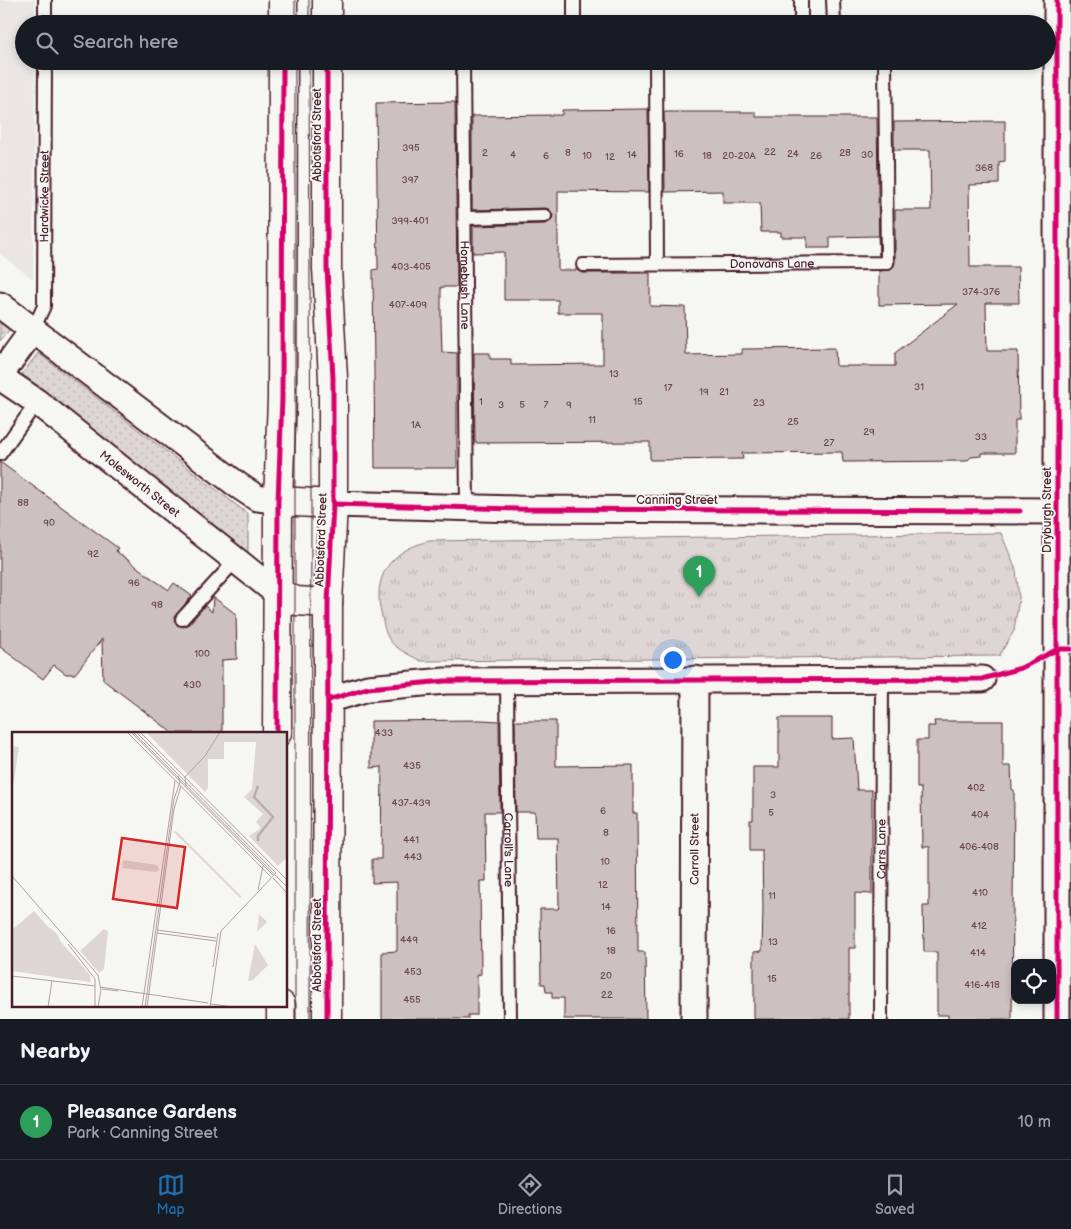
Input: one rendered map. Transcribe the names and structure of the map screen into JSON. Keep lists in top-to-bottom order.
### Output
{
  "streets": {
    "street": [
      "Abbotsford Street",
      "Molesworth Street",
      "Canning Street",
      "Dryburgh Street",
      "Carroll Street"
    ],
    "lane": [
      "Hardwicke Street",
      "Donovans Lane",
      "Homebush Lane",
      "Carrs Lane",
      "Carroll's Lane"
    ]
  },
  "crossings": [
    ["Abbotsford Street", "Molesworth Street"],
    ["Abbotsford Street", "Canning Street"],
    ["Hardwicke Street", "Molesworth Street"],
    ["Homebush Lane", "Canning Street"],
    ["Canning Street", "Dryburgh Street"]
  ],
  "house_numbers": [
    "395",
    "22",
    "2",
    "8",
    "28",
    "16",
    "24",
    "4",
    "14",
    "30",
    "6",
    "10",
    "18",
    "20-20A",
    "26",
    "12",
    "368",
    "397",
    "399-401",
    "403-405",
    "374-376",
    "407-409",
    "13",
    "31",
    "17",
    "19",
    "21",
    "1",
    "15",
    "23",
    "3",
    "5",
    "7",
    "9",
    "11",
    "25",
    "1A",
    "29",
    "33",
    "27",
    "88",
    "90",
    "92",
    "96",
    "98",
    "100",
    "430",
    "433",
    "435",
    "402",
    "3",
    "437-439",
    "6",
    "5",
    "404",
    "8",
    "441",
    "406-408",
    "443",
    "10",
    "12",
    "410",
    "11",
    "14",
    "412",
    "16",
    "449",
    "13",
    "18",
    "414",
    "453",
    "20",
    "15",
    "416-418",
    "22",
    "455"
  ],
  "page": {
    "search": "Search here",
    "pins": "1",
    "heading": "Nearby",
    "list": [
      {
        "mark": "1",
        "name": "Pleasance Gardens",
        "note": "Park · Canning Street",
        "value": "10 m"
      }
    ],
    "nav": ["Map", "Directions", "Saved"]
  }
}
